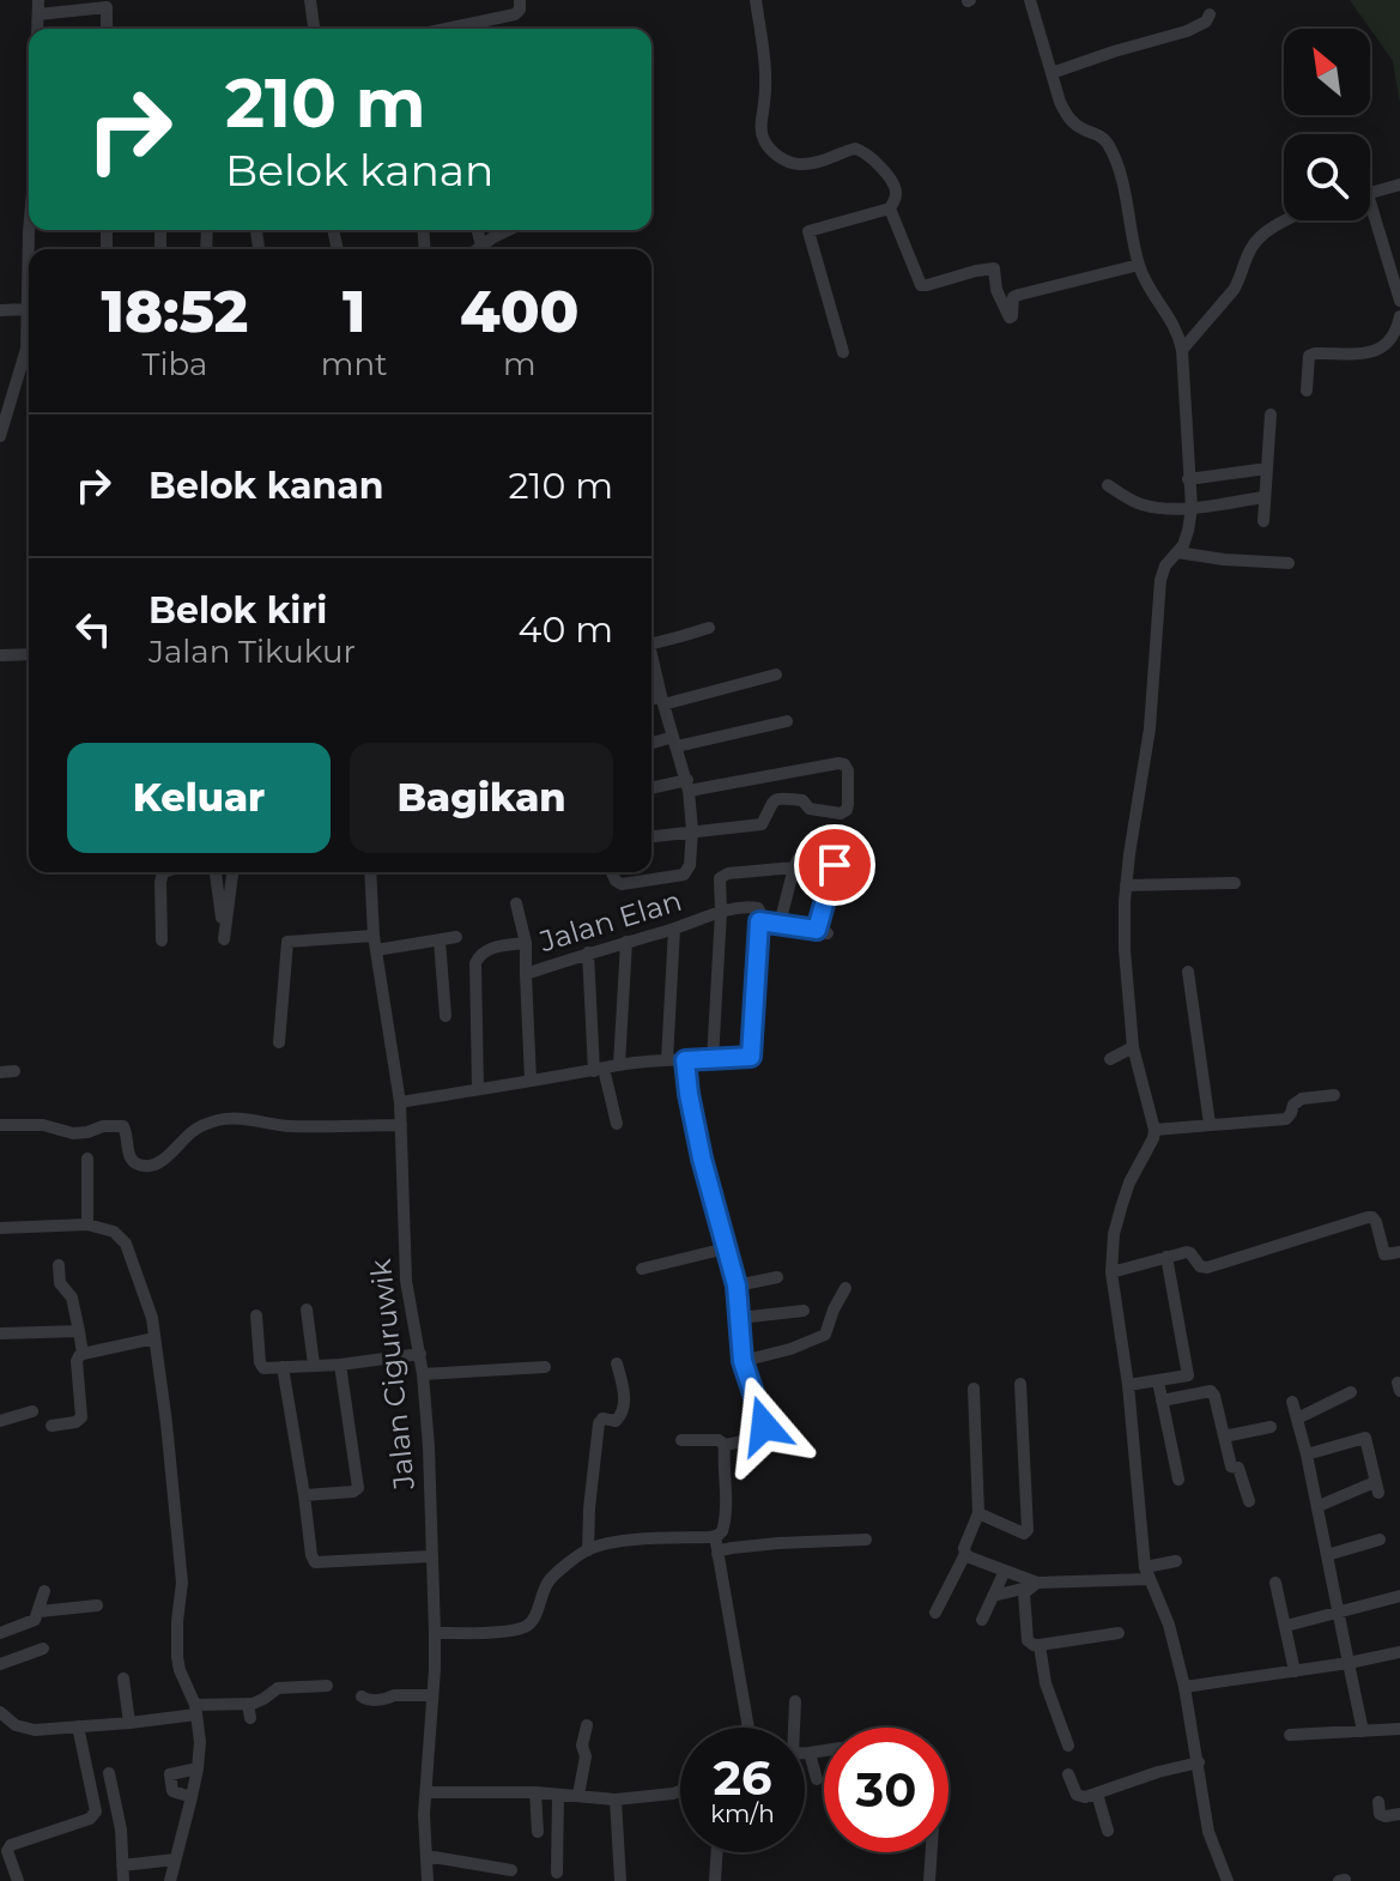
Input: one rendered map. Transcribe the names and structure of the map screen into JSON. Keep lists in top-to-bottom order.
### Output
{
  "streets": {
    "street": ["Jalan Elan", "Jalan Ciguruwik"]
  },
  "north": "top left",
  "page": {
    "turn": ["210 m", "Belok kanan"],
    "eta": [
      "18:52",
      "Tiba",
      "1",
      "mnt",
      "400",
      "m"
    ],
    "list": [
      {
        "name": "Belok kanan",
        "value": "210 m"
      },
      {
        "name": "Belok kiri",
        "note": "Jalan Tikukur",
        "value": "40 m"
      }
    ],
    "buttons": ["Keluar", "Bagikan"],
    "speed": "26 km/h",
    "limit": "30"
  }
}
